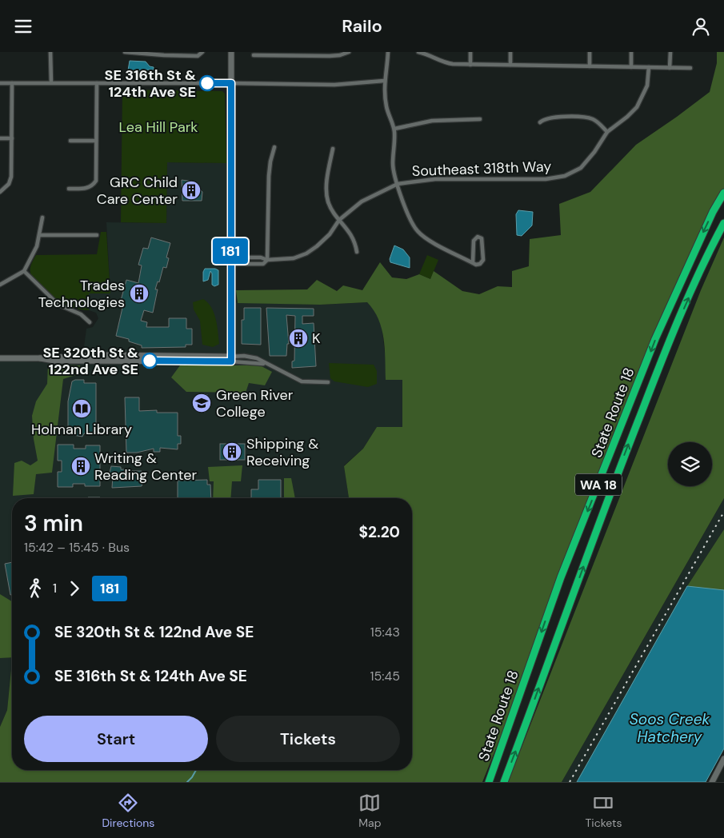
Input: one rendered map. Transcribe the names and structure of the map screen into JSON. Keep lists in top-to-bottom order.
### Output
{
  "streets": {
    "highway": ["State Route 18", "WA 18"],
    "street": ["Southeast 318th Way"]
  },
  "water": ["Soos Creek Hatchery"],
  "parks": ["Lea Hill Park"],
  "places": {
    "other": ["SE 316th St & 124th Ave SE", "SE 320th St & 122nd Ave SE"],
    "building": [
      "GRC Child Care Center",
      "Trades Technologies",
      "K",
      "Shipping & Receiving",
      "Writing & Reading Center"
    ],
    "school or university": ["Green River College"],
    "library": ["Holman Library"]
  },
  "lines": ["bus line 181"],
  "page": {
    "header": "Railo",
    "on_map": "181",
    "heading": ["3 min", "15:42 – 15:45 · Bus", "$2.20"],
    "legs": ["1", "181"],
    "list": [
      {
        "name": "SE 320th St & 122nd Ave SE",
        "value": "15:43"
      },
      {
        "name": "SE 316th St & 124th Ave SE",
        "value": "15:45"
      }
    ],
    "buttons": ["Start", "Tickets"],
    "tabs": ["Directions", "Map", "Tickets"]
  }
}
